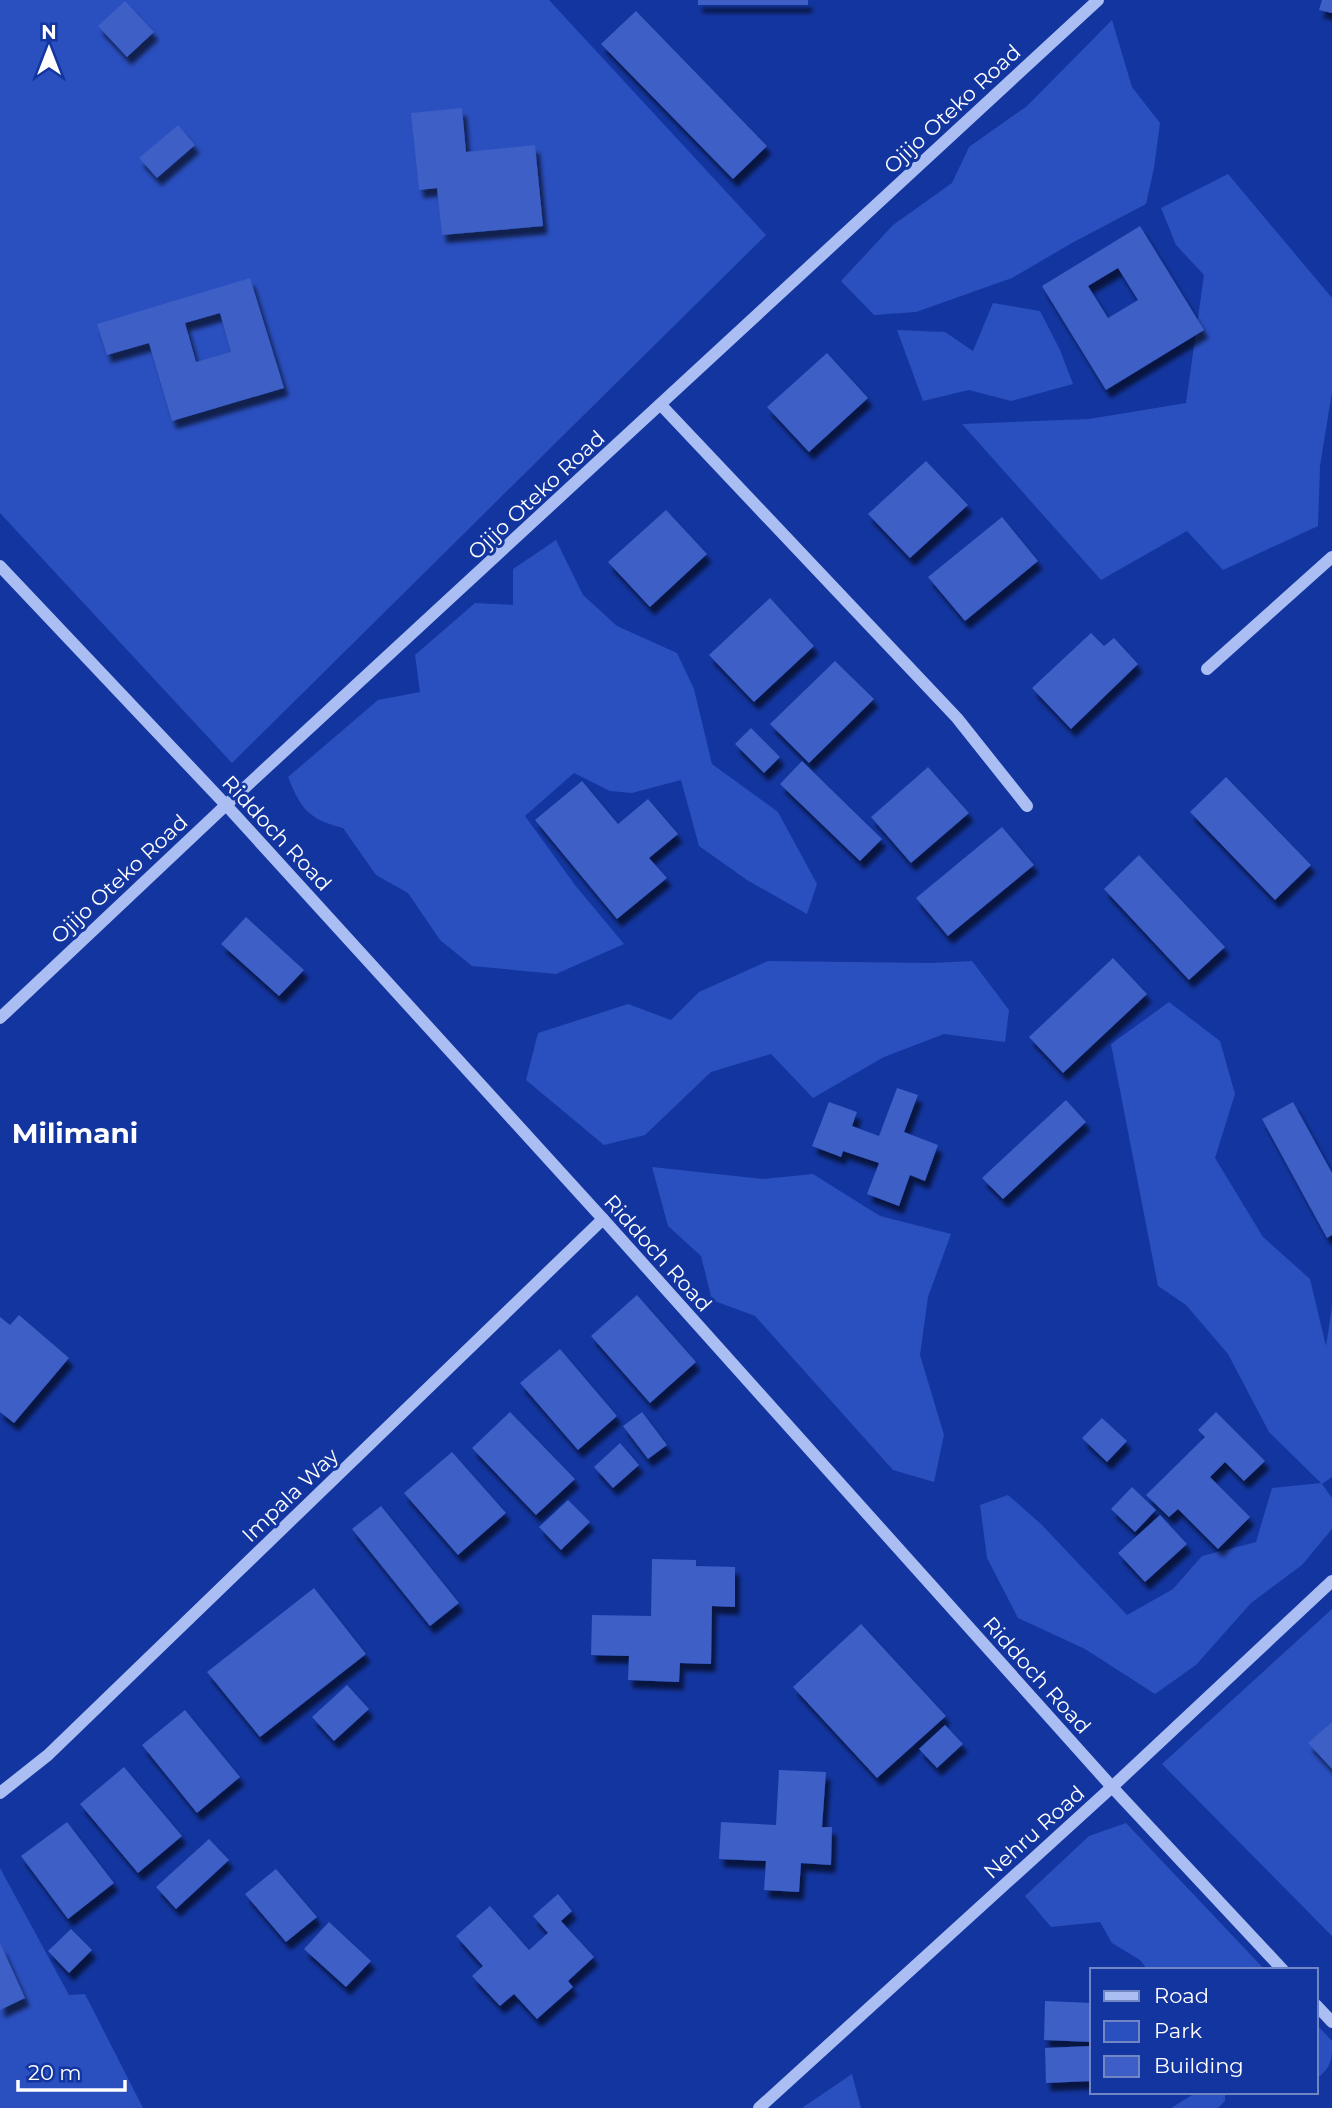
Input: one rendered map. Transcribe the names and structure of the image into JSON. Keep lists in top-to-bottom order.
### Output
{
  "streets": {
    "street": [
      "Ojijo Oteko Road",
      "Riddoch Road",
      "Impala Way",
      "Nehru Road"
    ]
  },
  "crossings": [
    ["Ojijo Oteko Road", "Riddoch Road"],
    ["Riddoch Road", "Impala Way"],
    ["Riddoch Road", "Nehru Road"]
  ],
  "districts": ["Milimani"],
  "legend": ["Road", "Park", "Building"],
  "scale_bar": "20 m",
  "north": "top"
}
